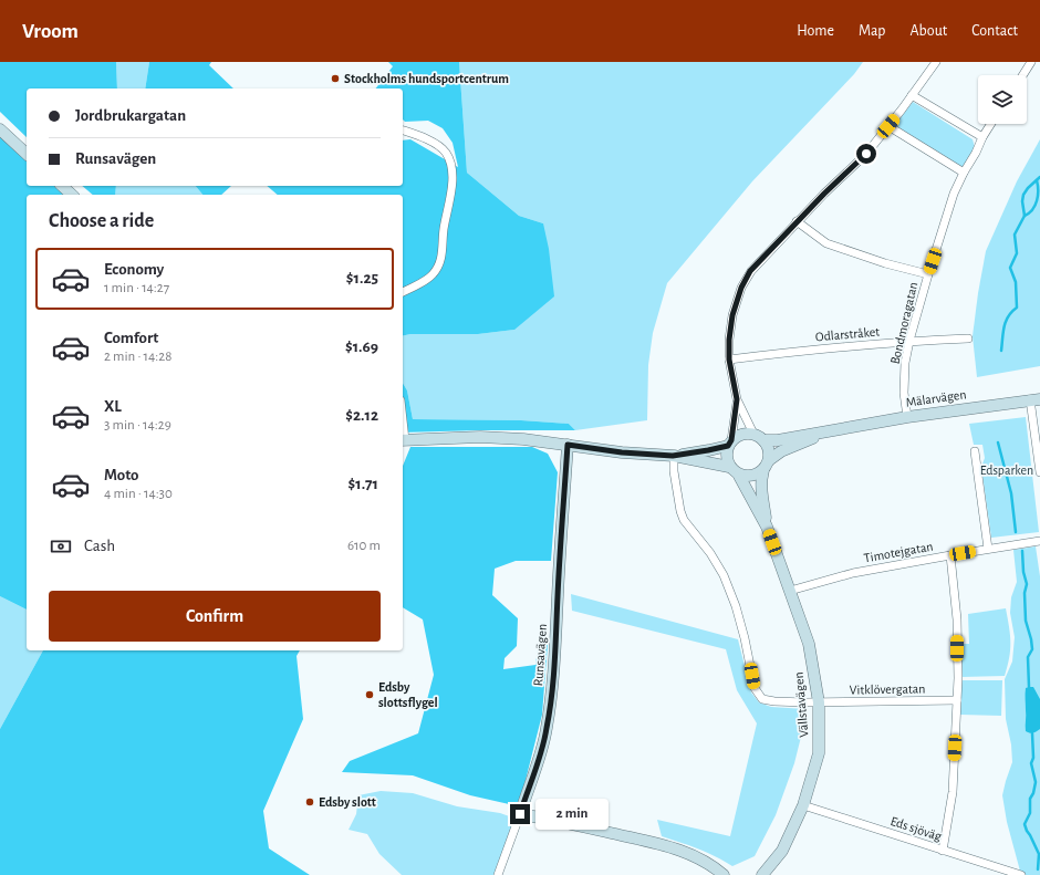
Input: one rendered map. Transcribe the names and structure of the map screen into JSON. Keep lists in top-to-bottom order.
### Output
{
  "streets": {
    "street": [
      "Bondmoragatan",
      "Odlarstråket",
      "Mälarvägen",
      "Timotejgatan",
      "Runsavägen",
      "Vitklövergatan",
      "Vällstavägen",
      "Eds sjöväg"
    ]
  },
  "crossings": [
    ["Bondmoragatan", "Odlarstråket"],
    ["Bondmoragatan", "Mälarvägen"],
    ["Mälarvägen", "Vällstavägen"],
    ["Timotejgatan", "Vällstavägen"],
    ["Vitklövergatan", "Vällstavägen"],
    ["Vällstavägen", "Eds sjöväg"]
  ],
  "parks": ["Edsparken"],
  "places": ["Stockholms hundsportcentrum", "Edsby slottsflygel", "Edsby slott"],
  "page": {
    "header": "Vroom",
    "nav": [
      "Home",
      "Map",
      "About",
      "Contact"
    ],
    "banner": ["Jordbrukargatan", "Runsavägen"],
    "heading": "Choose a ride",
    "list": [
      {
        "name": "Economy",
        "note": "1 min · 14:27",
        "value": "$1.25"
      },
      {
        "name": "Comfort",
        "note": "2 min · 14:28",
        "value": "$1.69"
      },
      {
        "name": "XL",
        "note": "3 min · 14:29",
        "value": "$2.12"
      },
      {
        "name": "Moto",
        "note": "4 min · 14:30",
        "value": "$1.71"
      }
    ],
    "pay": ["Cash", "610 m"],
    "buttons": "Confirm",
    "bubble": "2 min"
  }
}
